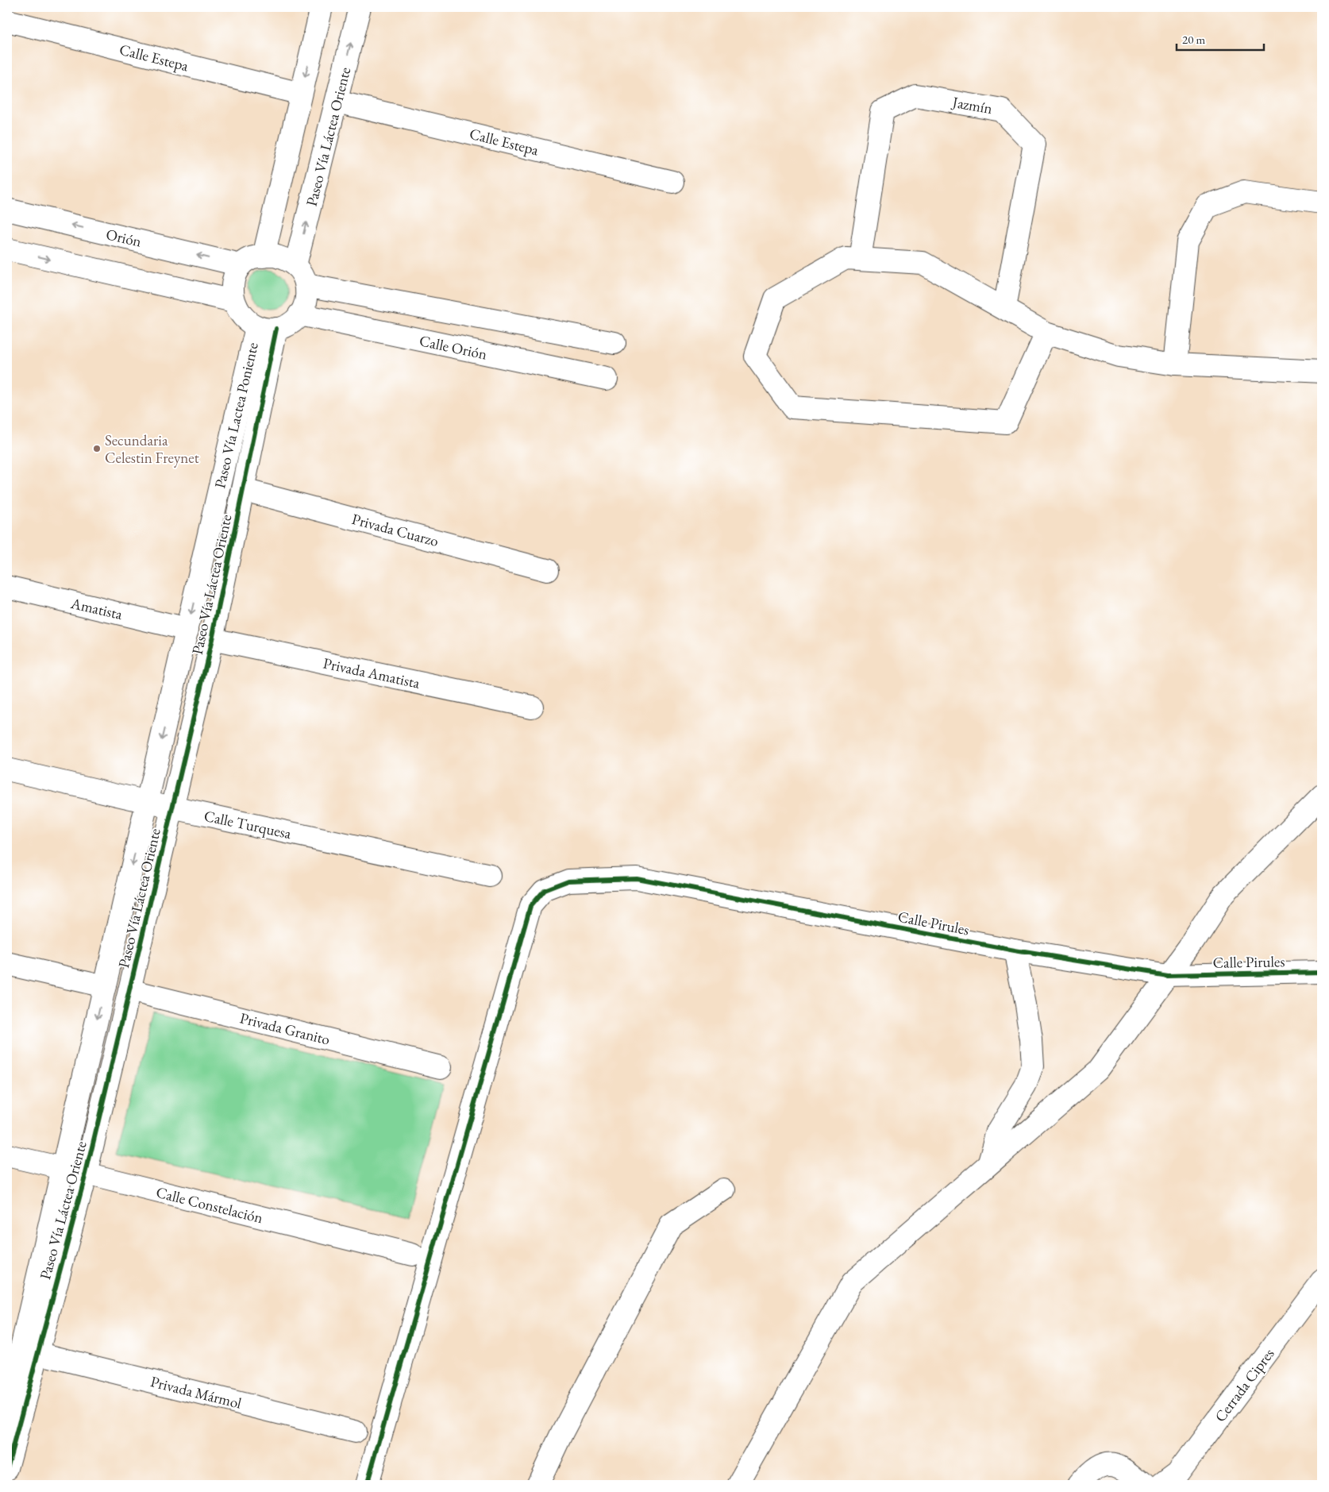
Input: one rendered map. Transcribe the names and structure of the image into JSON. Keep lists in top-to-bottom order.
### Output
{
  "streets": {
    "street": [
      "Calle Estepa",
      "Jazmín",
      "Paseo Vía Láctea Oriente",
      "Orión",
      "Calle Orión",
      "Paseo Vía Lactea Poniente",
      "Privada Cuarzo",
      "Amatista",
      "Privada Amatista",
      "Calle Turquesa",
      "Calle Pirules",
      "Privada Granito",
      "Calle Constelación",
      "Cerrada Cipres",
      "Privada Mármol"
    ]
  },
  "crossings": [
    ["Calle Estepa", "Paseo Vía Láctea Oriente"],
    ["Paseo Vía Láctea Oriente", "Orión"],
    ["Paseo Vía Láctea Oriente", "Calle Orión"],
    ["Paseo Vía Láctea Oriente", "Paseo Vía Lactea Poniente"],
    ["Paseo Vía Láctea Oriente", "Privada Cuarzo"],
    ["Paseo Vía Láctea Oriente", "Privada Amatista"],
    ["Paseo Vía Láctea Oriente", "Calle Turquesa"],
    ["Paseo Vía Láctea Oriente", "Privada Granito"],
    ["Paseo Vía Láctea Oriente", "Calle Constelación"],
    ["Paseo Vía Láctea Oriente", "Privada Mármol"],
    ["Orión", "Calle Orión"],
    ["Orión", "Paseo Vía Lactea Poniente"],
    ["Calle Orión", "Paseo Vía Lactea Poniente"],
    ["Paseo Vía Lactea Poniente", "Amatista"],
    ["Paseo Vía Lactea Poniente", "Calle Turquesa"],
    ["Paseo Vía Lactea Poniente", "Calle Constelación"],
    ["Paseo Vía Lactea Poniente", "Privada Mármol"]
  ],
  "one_way": ["Paseo Vía Lactea Poniente"],
  "places": ["Secundaria Celestin Freynet"],
  "scale_bar": "20 m"
}
